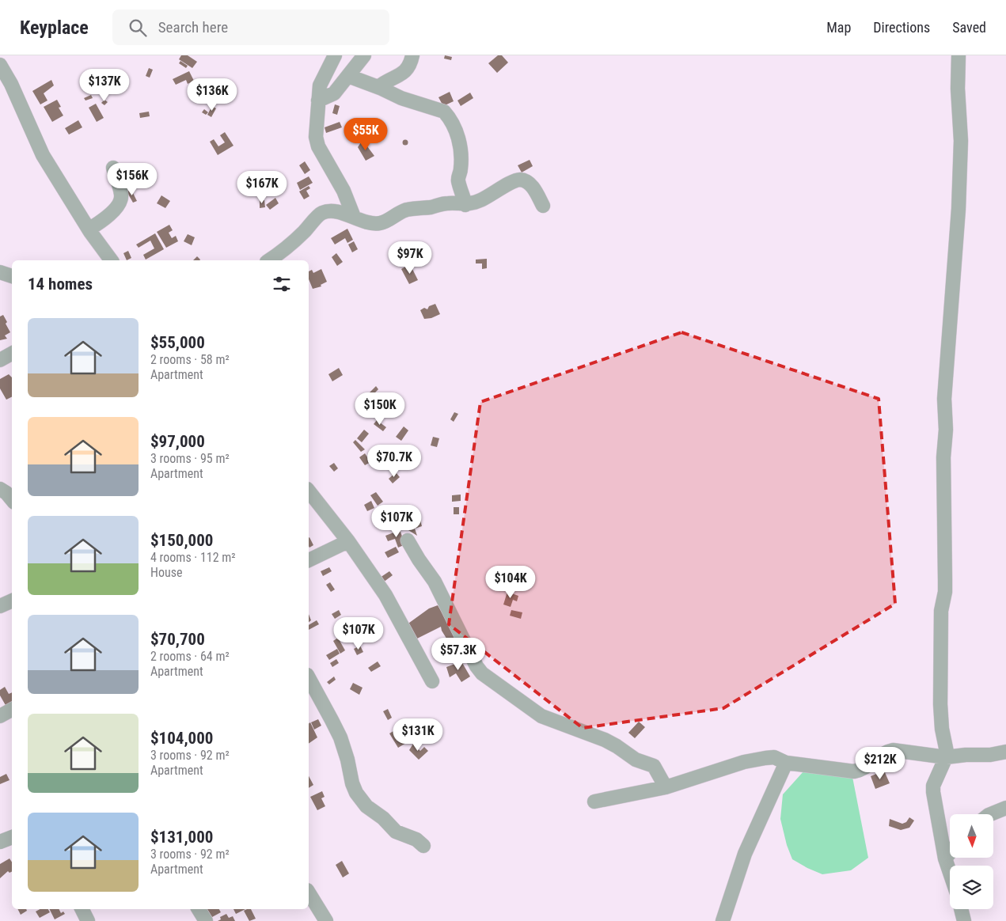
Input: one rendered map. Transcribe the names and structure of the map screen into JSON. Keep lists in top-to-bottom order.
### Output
{
  "north": "bottom",
  "page": {
    "header": "Keyplace",
    "search": "Search here",
    "nav": ["Map", "Directions", "Saved"],
    "price": [
      "$137K",
      "$136K",
      "$55K",
      "$156K",
      "$167K",
      "$97K",
      "$150K",
      "$70.7K",
      "$107K",
      "$104K",
      "$107K",
      "$57.3K",
      "$131K",
      "$212K"
    ],
    "heading": "14 homes",
    "list": [
      {
        "name": "$55,000",
        "note": "2 rooms · 58 m² · Apartment"
      },
      {
        "name": "$97,000",
        "note": "3 rooms · 95 m² · Apartment"
      },
      {
        "name": "$150,000",
        "note": "4 rooms · 112 m² · House"
      },
      {
        "name": "$70,700",
        "note": "2 rooms · 64 m² · Apartment"
      },
      {
        "name": "$104,000",
        "note": "3 rooms · 92 m² · Apartment"
      },
      {
        "name": "$131,000",
        "note": "3 rooms · 92 m² · Apartment"
      }
    ]
  }
}
